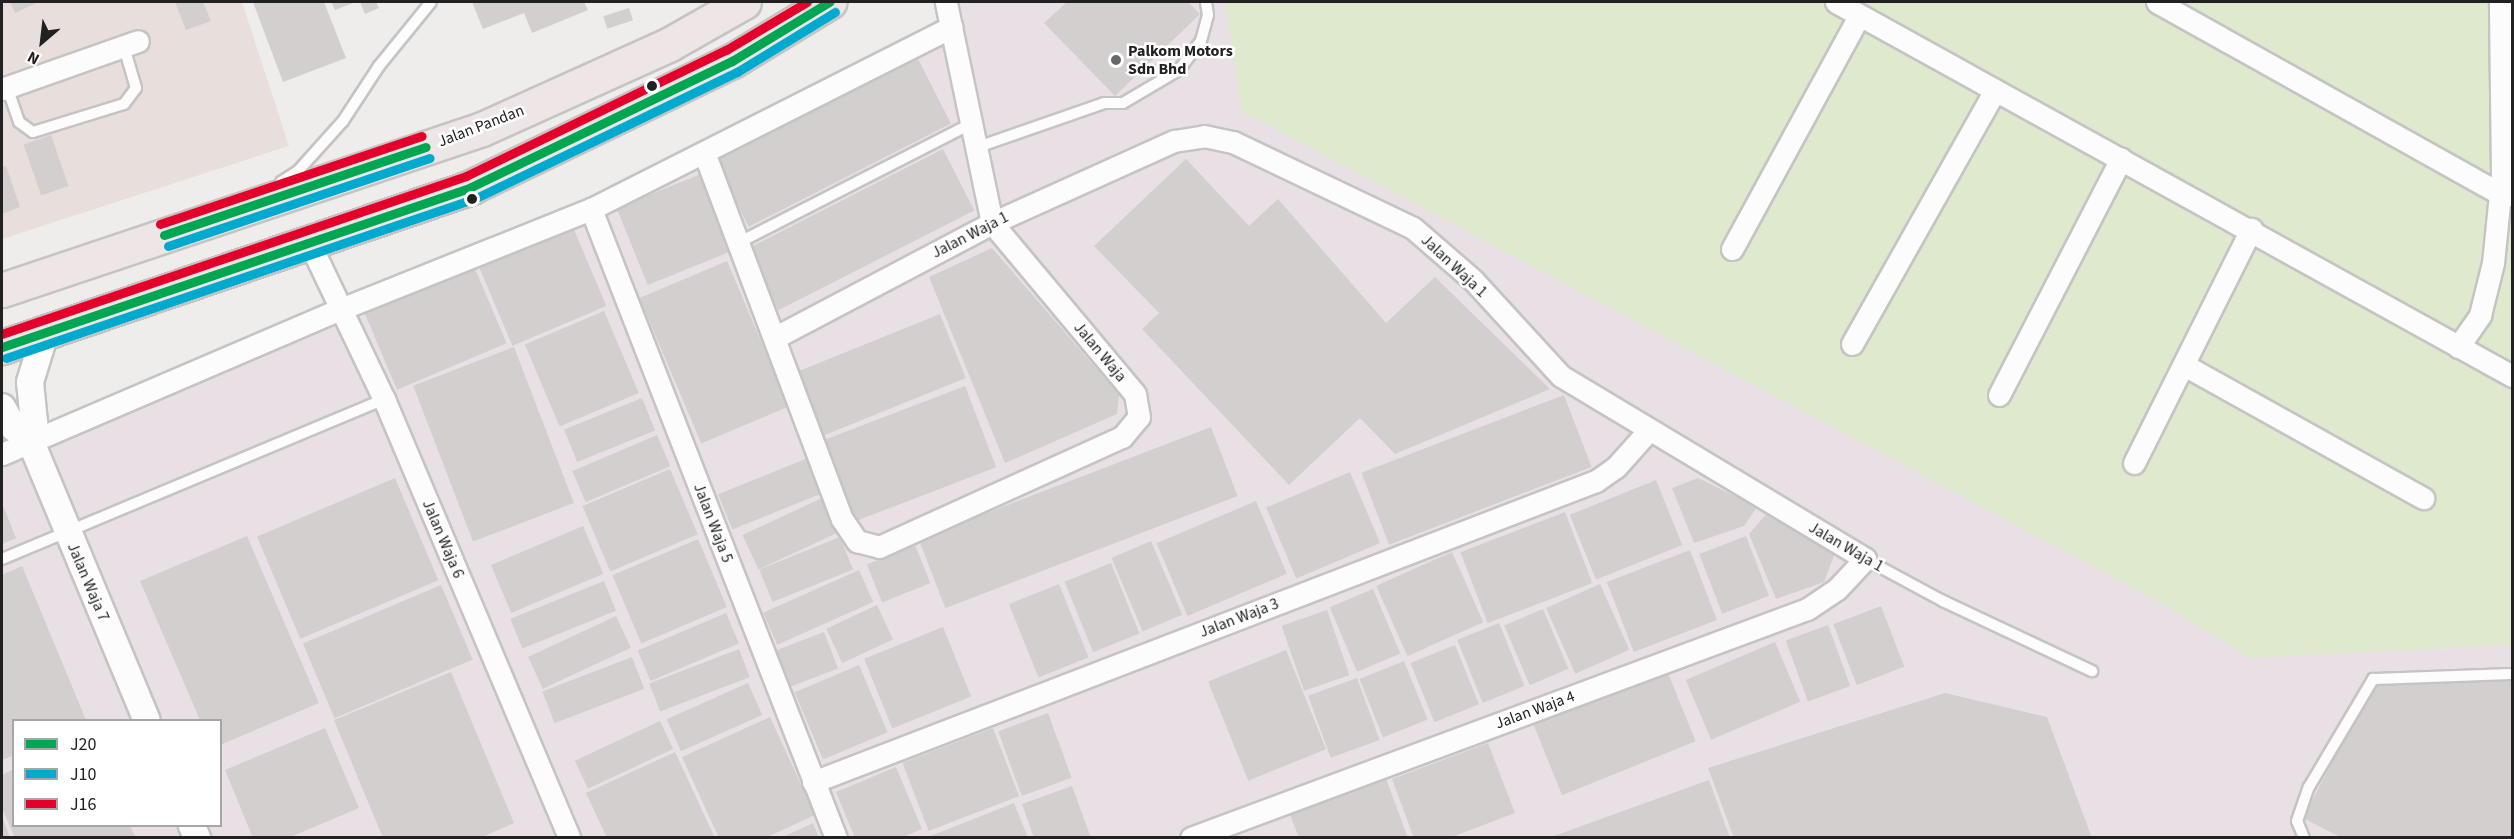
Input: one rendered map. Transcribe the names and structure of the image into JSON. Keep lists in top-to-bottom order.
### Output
{
  "streets": {
    "highway": ["Jalan Pandan"],
    "street": [
      "Jalan Waja 1",
      "Jalan Waja",
      "Jalan Waja 5",
      "Jalan Waja 6",
      "Jalan Waja 7",
      "Jalan Waja 3",
      "Jalan Waja 4"
    ]
  },
  "crossings": [
    ["Jalan Waja 1", "Jalan Waja"],
    ["Jalan Waja 1", "Jalan Waja 3"],
    ["Jalan Waja 1", "Jalan Waja 4"],
    ["Jalan Waja 5", "Jalan Waja 3"]
  ],
  "places": ["Palkom Motors Sdn Bhd"],
  "lines": ["transit line J20", "transit line J16", "transit line J10"],
  "legend": ["J20", "J10", "J16"],
  "north": "bottom left"
}
